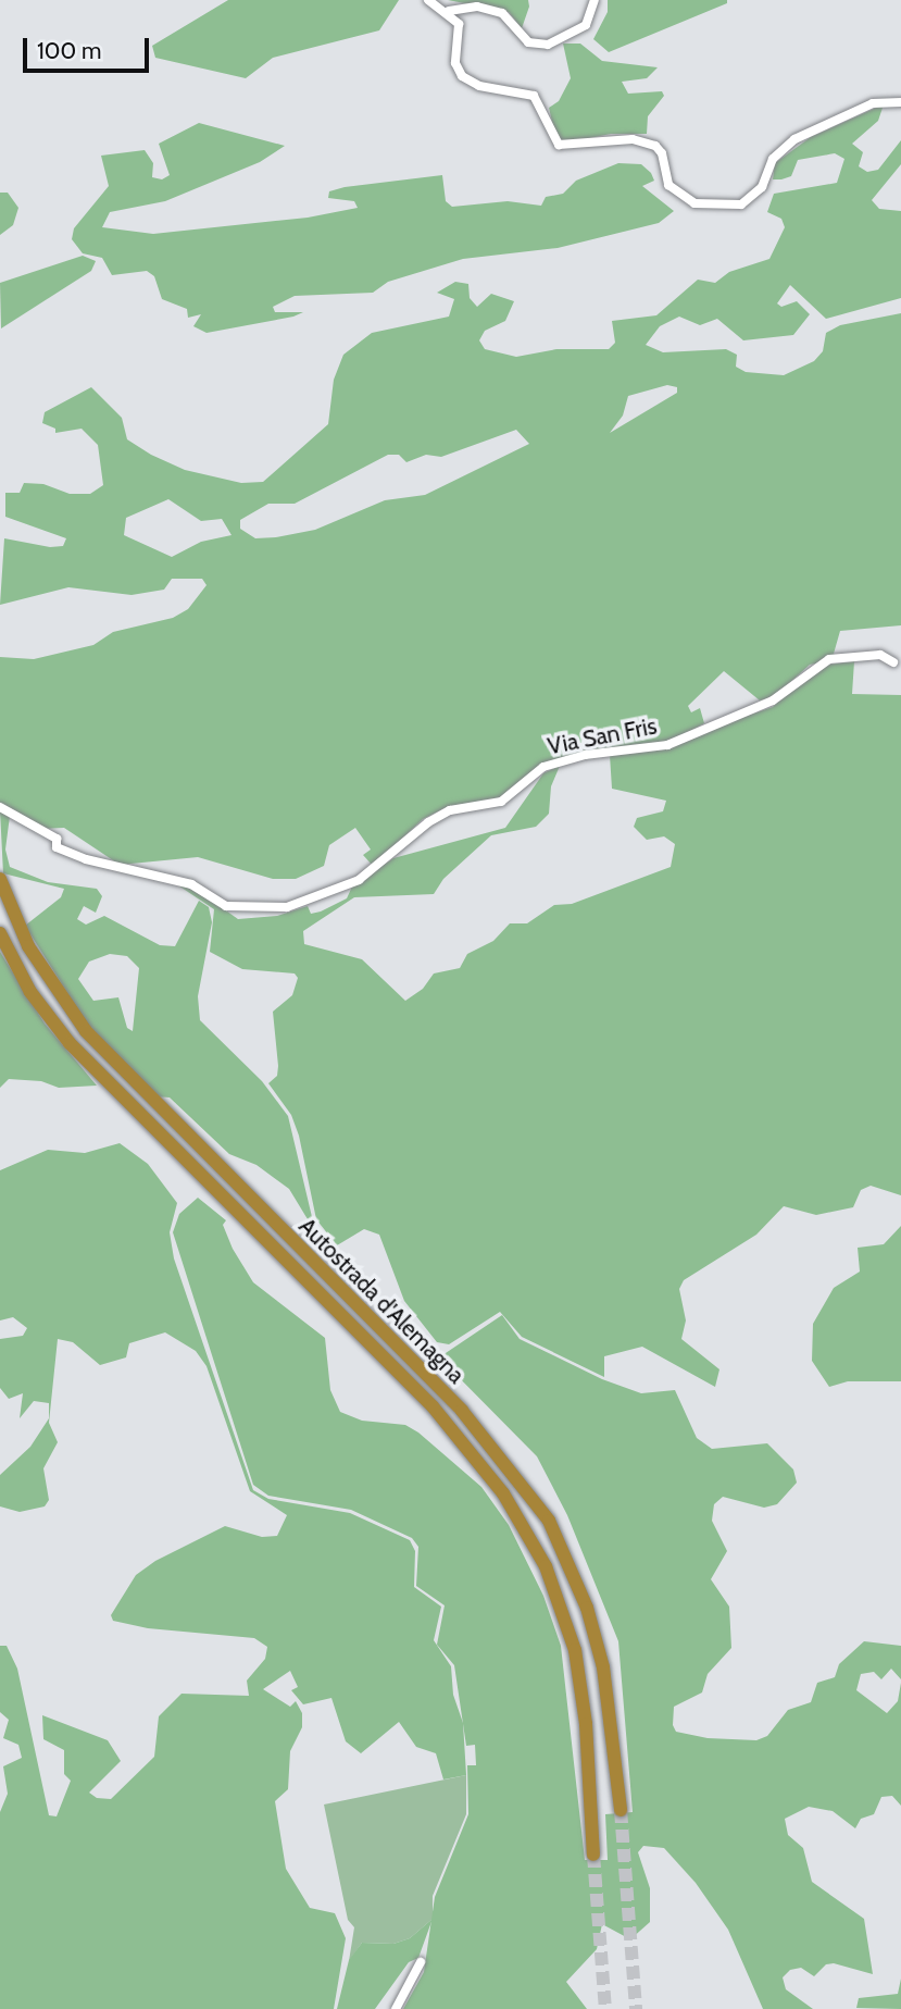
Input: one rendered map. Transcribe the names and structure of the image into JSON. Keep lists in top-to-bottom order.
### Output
{
  "streets": {
    "highway": ["Autostrada d'Alemagna"],
    "street": ["Via San Fris"]
  },
  "scale_bar": "100 m"
}
